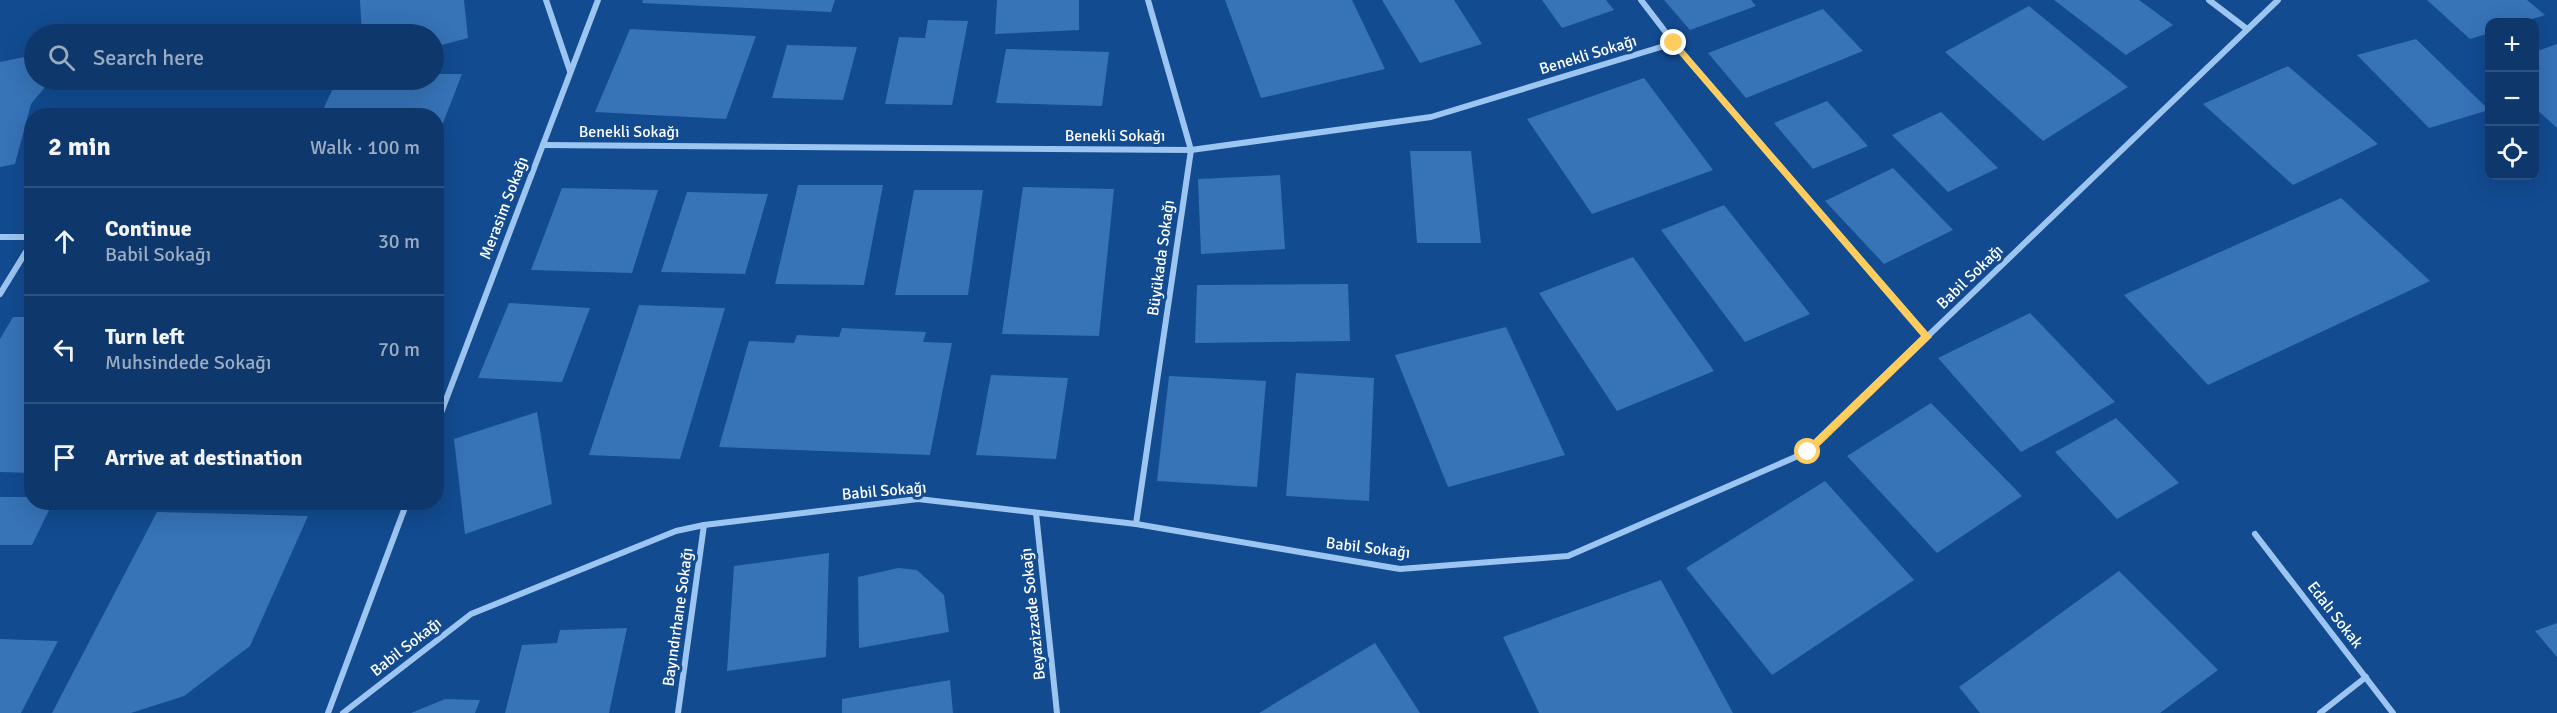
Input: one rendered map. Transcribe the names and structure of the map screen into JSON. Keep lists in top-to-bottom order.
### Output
{
  "streets": {
    "street": [
      "Benekli Sokağı",
      "Merasim Sokağı",
      "Büyükada Sokağı",
      "Babil Sokağı",
      "Beyazizzade Sokağı",
      "Edalı Sokak",
      "Bayındırhane Sokağı"
    ]
  },
  "crossings": [
    ["Benekli Sokağı", "Merasim Sokağı"],
    ["Benekli Sokağı", "Büyükada Sokağı"],
    ["Büyükada Sokağı", "Babil Sokağı"],
    ["Babil Sokağı", "Beyazizzade Sokağı"],
    ["Babil Sokağı", "Bayındırhane Sokağı"]
  ],
  "page": {
    "map_buttons": ["+", "−"],
    "search": "Search here",
    "heading": ["2 min", "Walk · 100 m"],
    "list": [
      ["Continue", "Babil Sokağı", "30 m"],
      ["Turn left", "Muhsindede Sokağı", "70 m"],
      "Arrive at destination"
    ]
  }
}
